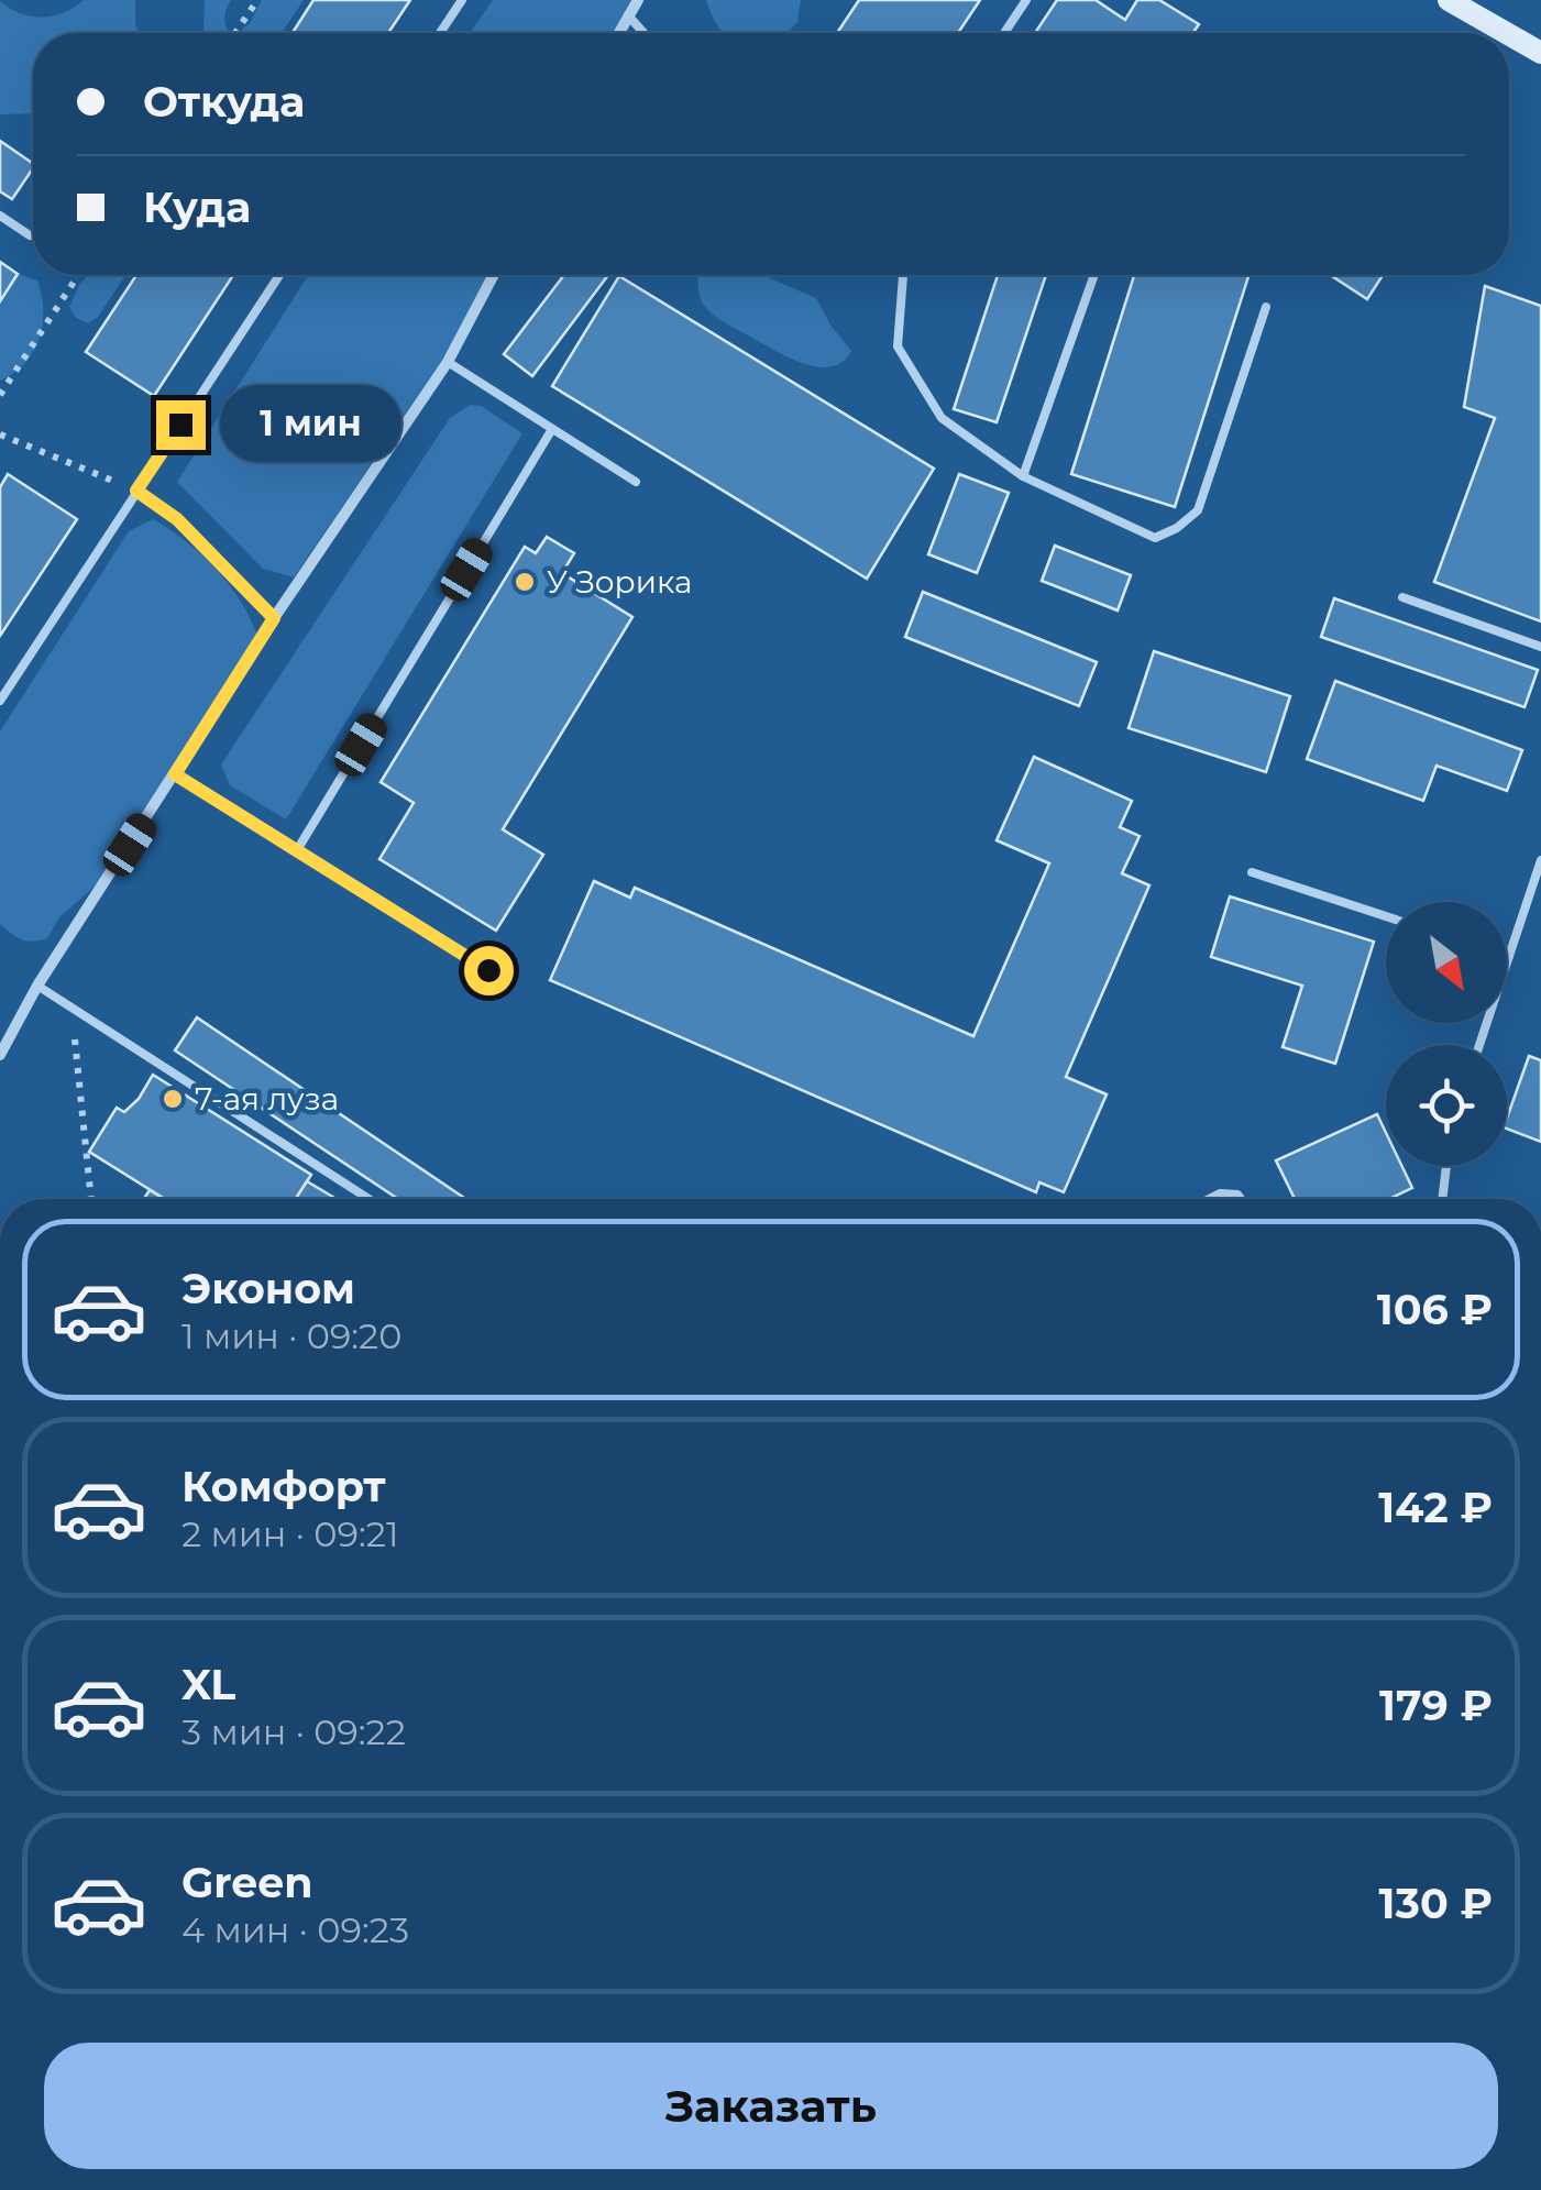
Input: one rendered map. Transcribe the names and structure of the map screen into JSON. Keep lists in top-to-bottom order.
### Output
{
  "places": ["У Зорика", "7-ая луза"],
  "north": "bottom right",
  "page": {
    "banner": ["Откуда", "Куда"],
    "bubble": "1 мин",
    "list": [
      {
        "name": "Эконом",
        "note": "1 мин · 09:20",
        "value": "106 ₽"
      },
      {
        "name": "Комфорт",
        "note": "2 мин · 09:21",
        "value": "142 ₽"
      },
      {
        "name": "XL",
        "note": "3 мин · 09:22",
        "value": "179 ₽"
      },
      {
        "name": "Green",
        "note": "4 мин · 09:23",
        "value": "130 ₽"
      }
    ],
    "buttons": "Заказать"
  }
}
